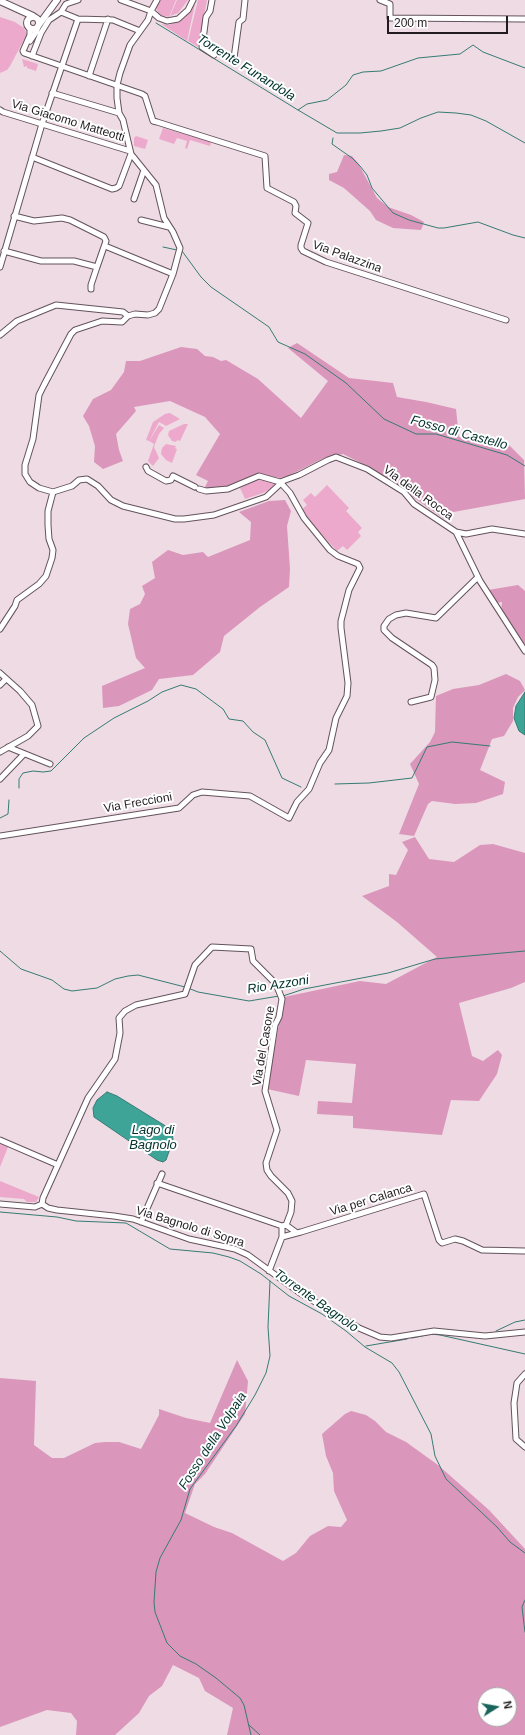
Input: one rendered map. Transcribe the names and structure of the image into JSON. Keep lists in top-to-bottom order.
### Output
{
  "streets": {
    "street": [
      "Via Giacomo Matteotti",
      "Via Palazzina",
      "Via della Rocca",
      "Via Freccioni",
      "Via del Casone",
      "Via per Calanca",
      "Via Bagnolo di Sopra"
    ]
  },
  "crossings": [
    ["Via della Rocca", "Via Freccioni"],
    ["Via del Casone", "Via Bagnolo di Sopra"]
  ],
  "water": [
    "Torrente Funandola",
    "Fosso di Castello",
    "Rio Azzoni",
    "Lago di Bagnolo",
    "Torrente Bagnolo",
    "Fosso della Volpaia"
  ],
  "scale_bar": "200 m",
  "north": "right"
}
